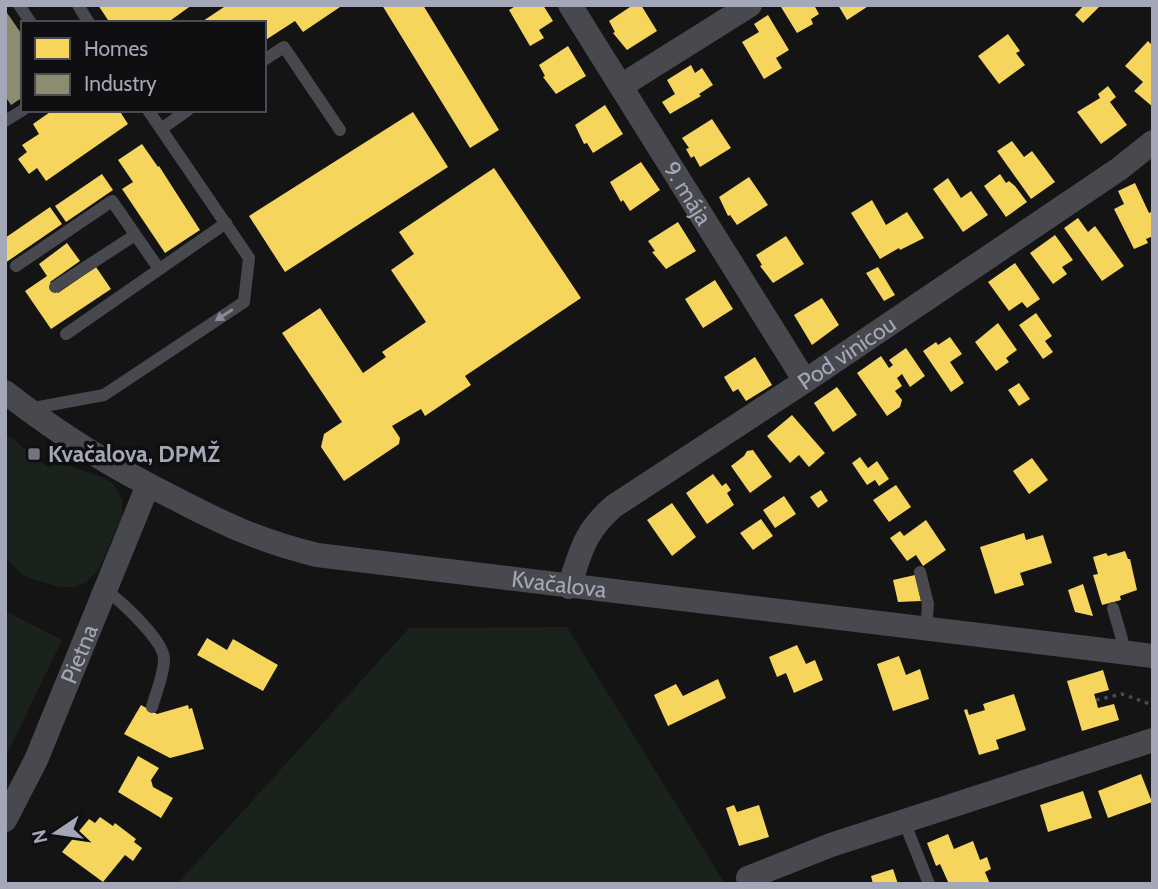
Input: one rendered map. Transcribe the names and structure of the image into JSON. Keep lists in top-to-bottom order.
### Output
{
  "streets": {
    "street": [
      "9. mája",
      "Pod vinicou",
      "Kvačalova",
      "Pietna"
    ]
  },
  "crossings": [
    ["9. mája", "Pod vinicou"],
    ["Pod vinicou", "Kvačalova"],
    ["Kvačalova", "Pietna"]
  ],
  "places": {
    "transit": ["Kvačalova, DPMŽ"]
  },
  "legend": ["Homes", "Industry"],
  "north": "left"
}
